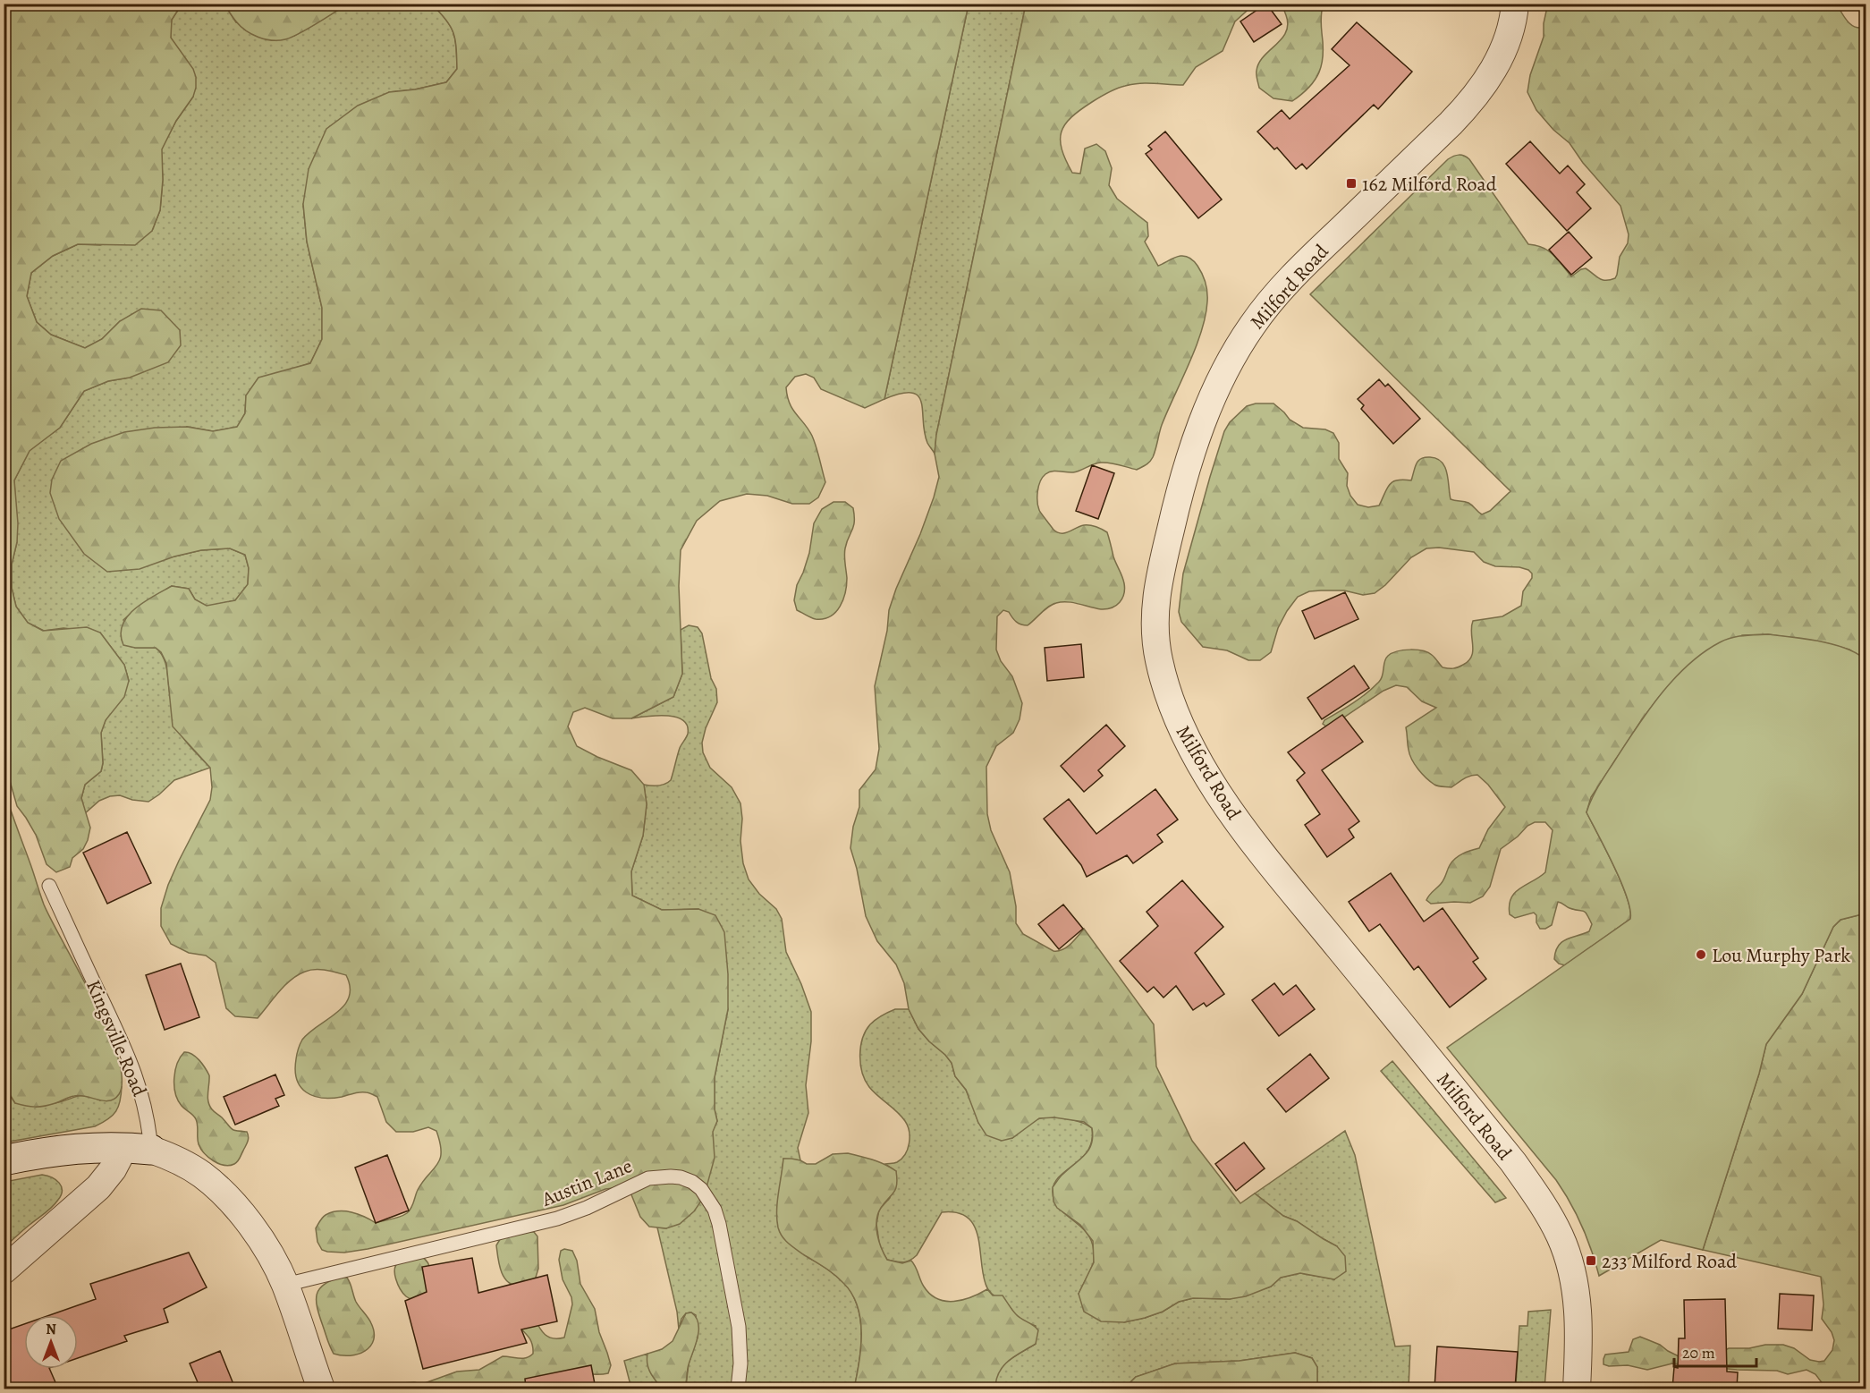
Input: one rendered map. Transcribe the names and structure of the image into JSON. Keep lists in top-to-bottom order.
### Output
{
  "streets": {
    "street": ["Milford Road"],
    "lane": ["Kingsville Road", "Austin Lane"]
  },
  "places": {
    "transit": ["162 Milford Road", "233 Milford Road"],
    "other": ["Lou Murphy Park"]
  },
  "scale_bar": "20 m",
  "north": "top"
}
